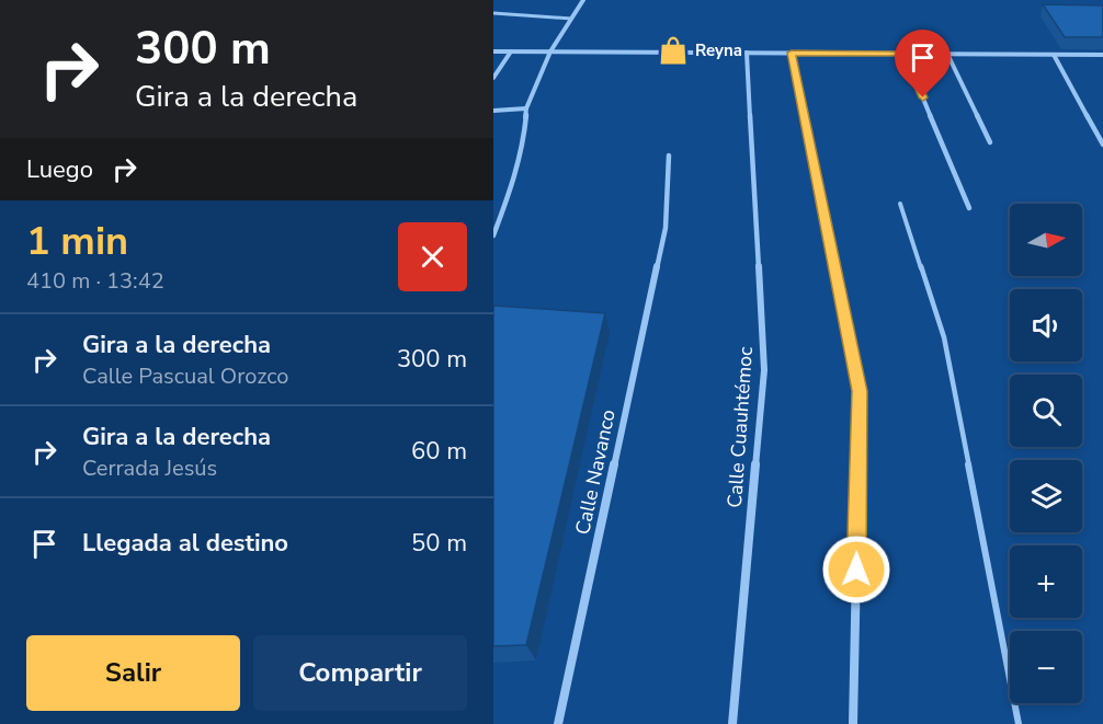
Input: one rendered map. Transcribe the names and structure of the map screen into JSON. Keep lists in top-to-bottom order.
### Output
{
  "streets": {
    "street": ["Calle Cuauhtémoc", "Calle Navanco"]
  },
  "places": {
    "shop": ["Reyna"]
  },
  "north": "right",
  "page": {
    "turn": ["300 m", "Gira a la derecha"],
    "then": "Luego",
    "heading": ["1 min", "410 m · 13:42"],
    "map_buttons": ["+", "−"],
    "list": [
      {
        "name": "Gira a la derecha",
        "note": "Calle Pascual Orozco",
        "value": "300 m"
      },
      {
        "name": "Gira a la derecha",
        "note": "Cerrada Jesús",
        "value": "60 m"
      },
      {
        "name": "Llegada al destino",
        "value": "50 m"
      }
    ],
    "buttons": ["Salir", "Compartir"]
  }
}
